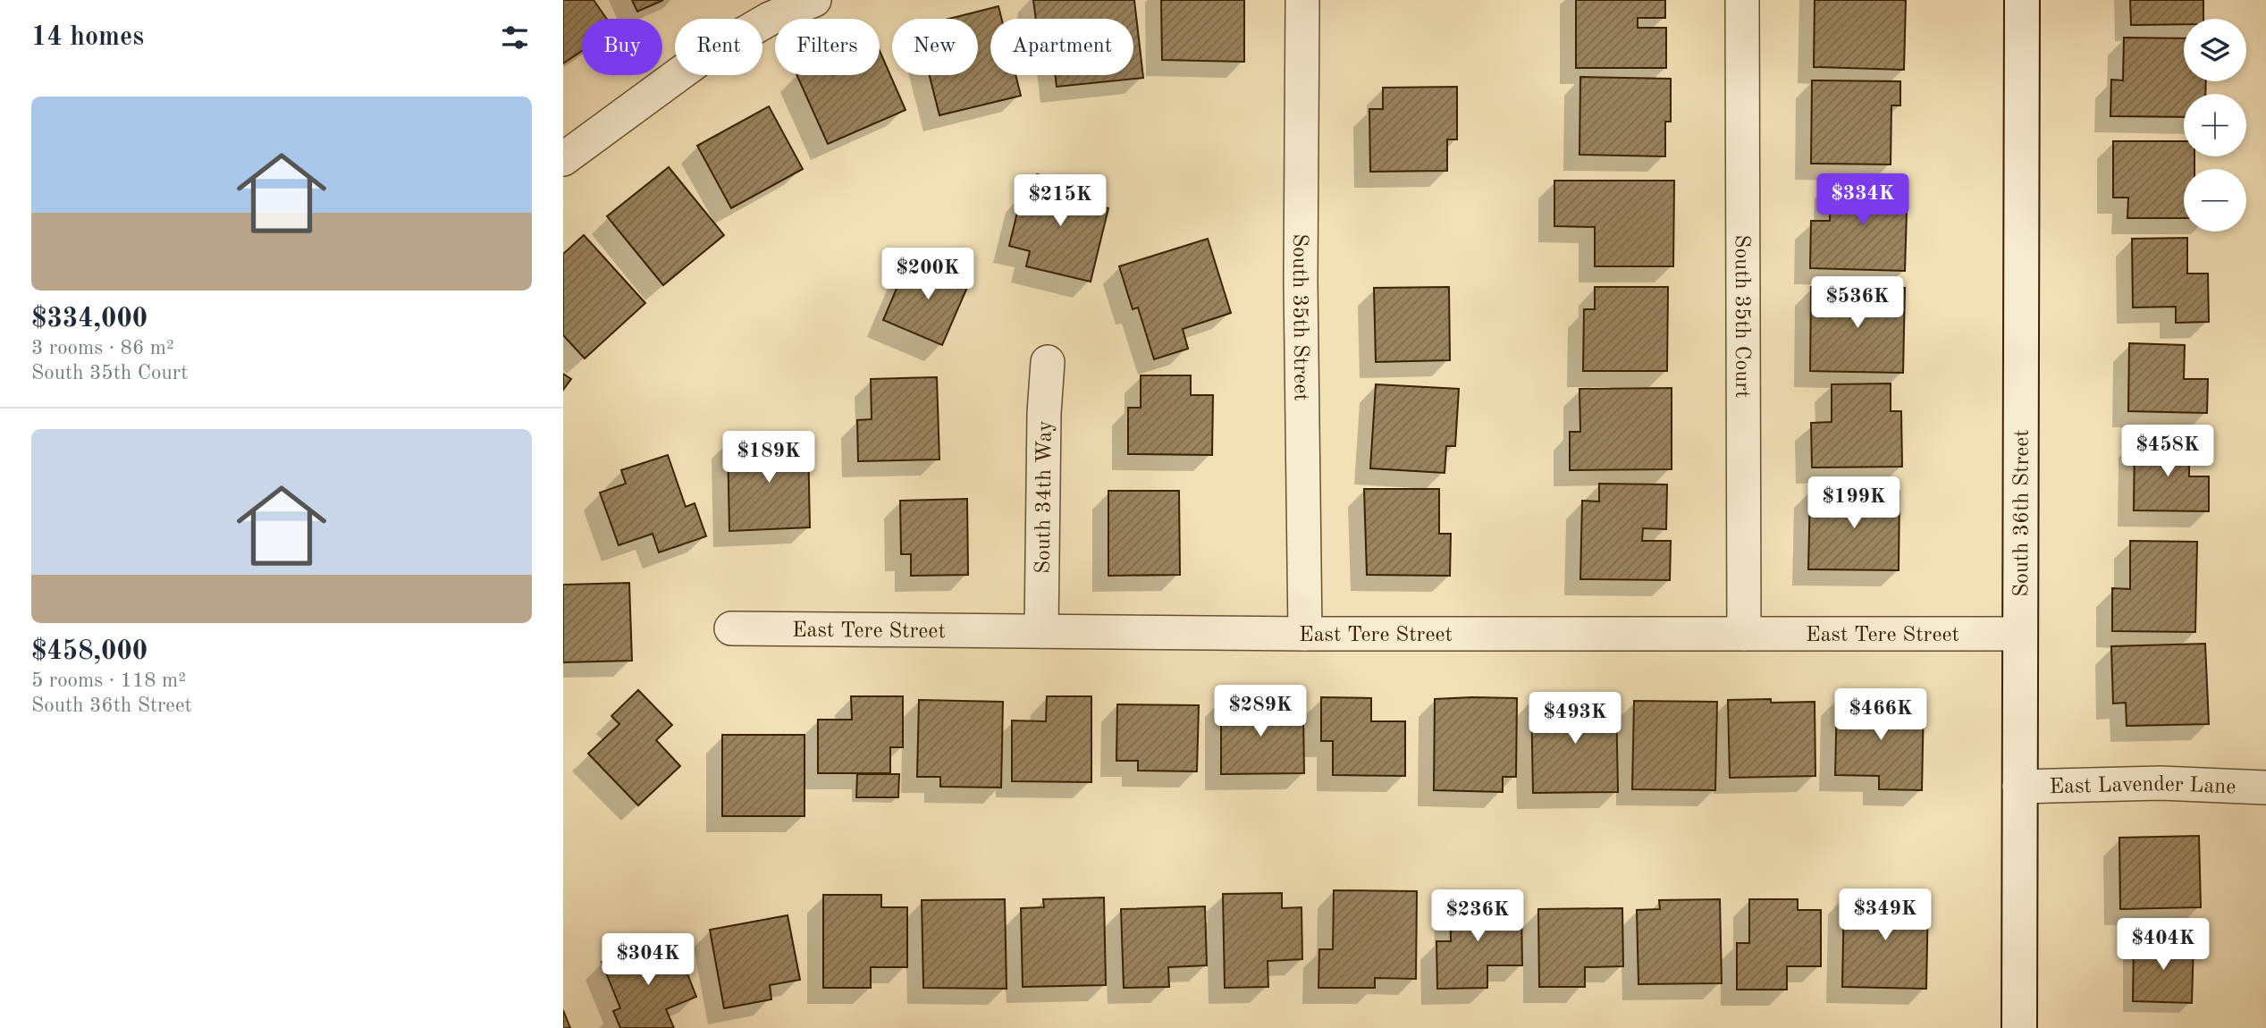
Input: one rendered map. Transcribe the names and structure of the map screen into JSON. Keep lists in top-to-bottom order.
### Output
{
  "streets": {
    "street": [
      "South 35th Court",
      "South 35th Street",
      "South 34th Way",
      "South 36th Street",
      "East Tere Street",
      "East Lavender Lane"
    ]
  },
  "crossings": [
    ["South 35th Court", "East Tere Street"],
    ["South 35th Street", "East Tere Street"],
    ["South 34th Way", "East Tere Street"],
    ["South 36th Street", "East Tere Street"],
    ["South 36th Street", "East Lavender Lane"]
  ],
  "page": {
    "heading": "14 homes",
    "map_buttons": ["+", "−"],
    "chip": [
      "Buy",
      "Rent",
      "Filters",
      "New",
      "Apartment"
    ],
    "list": [
      {
        "name": "$334,000",
        "note": "3 rooms · 86 m² · South 35th Court"
      },
      {
        "name": "$458,000",
        "note": "5 rooms · 118 m² · South 36th Street"
      }
    ],
    "price": [
      "$334K",
      "$215K",
      "$200K",
      "$536K",
      "$458K",
      "$189K",
      "$199K",
      "$289K",
      "$466K",
      "$493K",
      "$349K",
      "$236K",
      "$404K",
      "$304K"
    ]
  }
}
